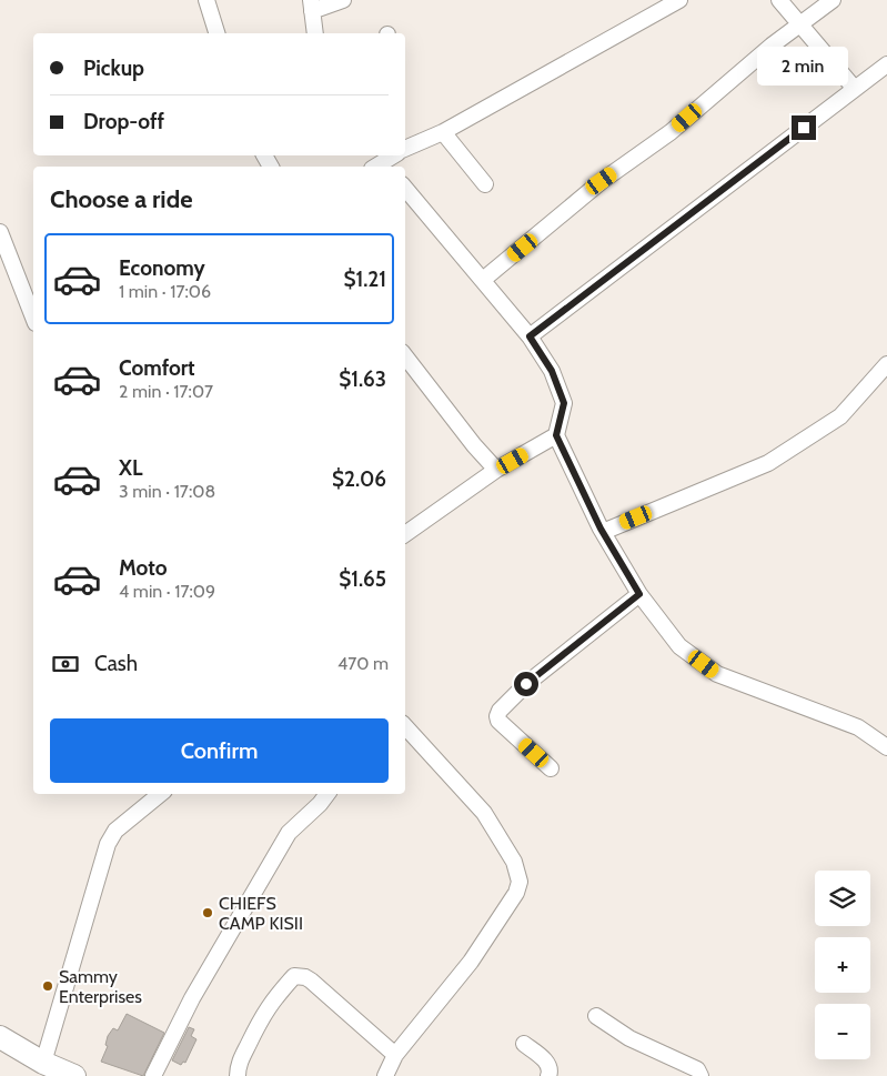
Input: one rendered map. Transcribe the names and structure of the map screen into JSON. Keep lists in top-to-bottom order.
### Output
{
  "places": ["CHIEFS CAMP KISII", "Sammy Enterprises"],
  "page": {
    "banner": ["Pickup", "Drop-off"],
    "bubble": "2 min",
    "heading": "Choose a ride",
    "list": [
      {
        "name": "Economy",
        "note": "1 min · 17:06",
        "value": "$1.21"
      },
      {
        "name": "Comfort",
        "note": "2 min · 17:07",
        "value": "$1.63"
      },
      {
        "name": "XL",
        "note": "3 min · 17:08",
        "value": "$2.06"
      },
      {
        "name": "Moto",
        "note": "4 min · 17:09",
        "value": "$1.65"
      }
    ],
    "pay": ["Cash", "470 m"],
    "buttons": "Confirm",
    "map_buttons": ["+", "−"]
  }
}
